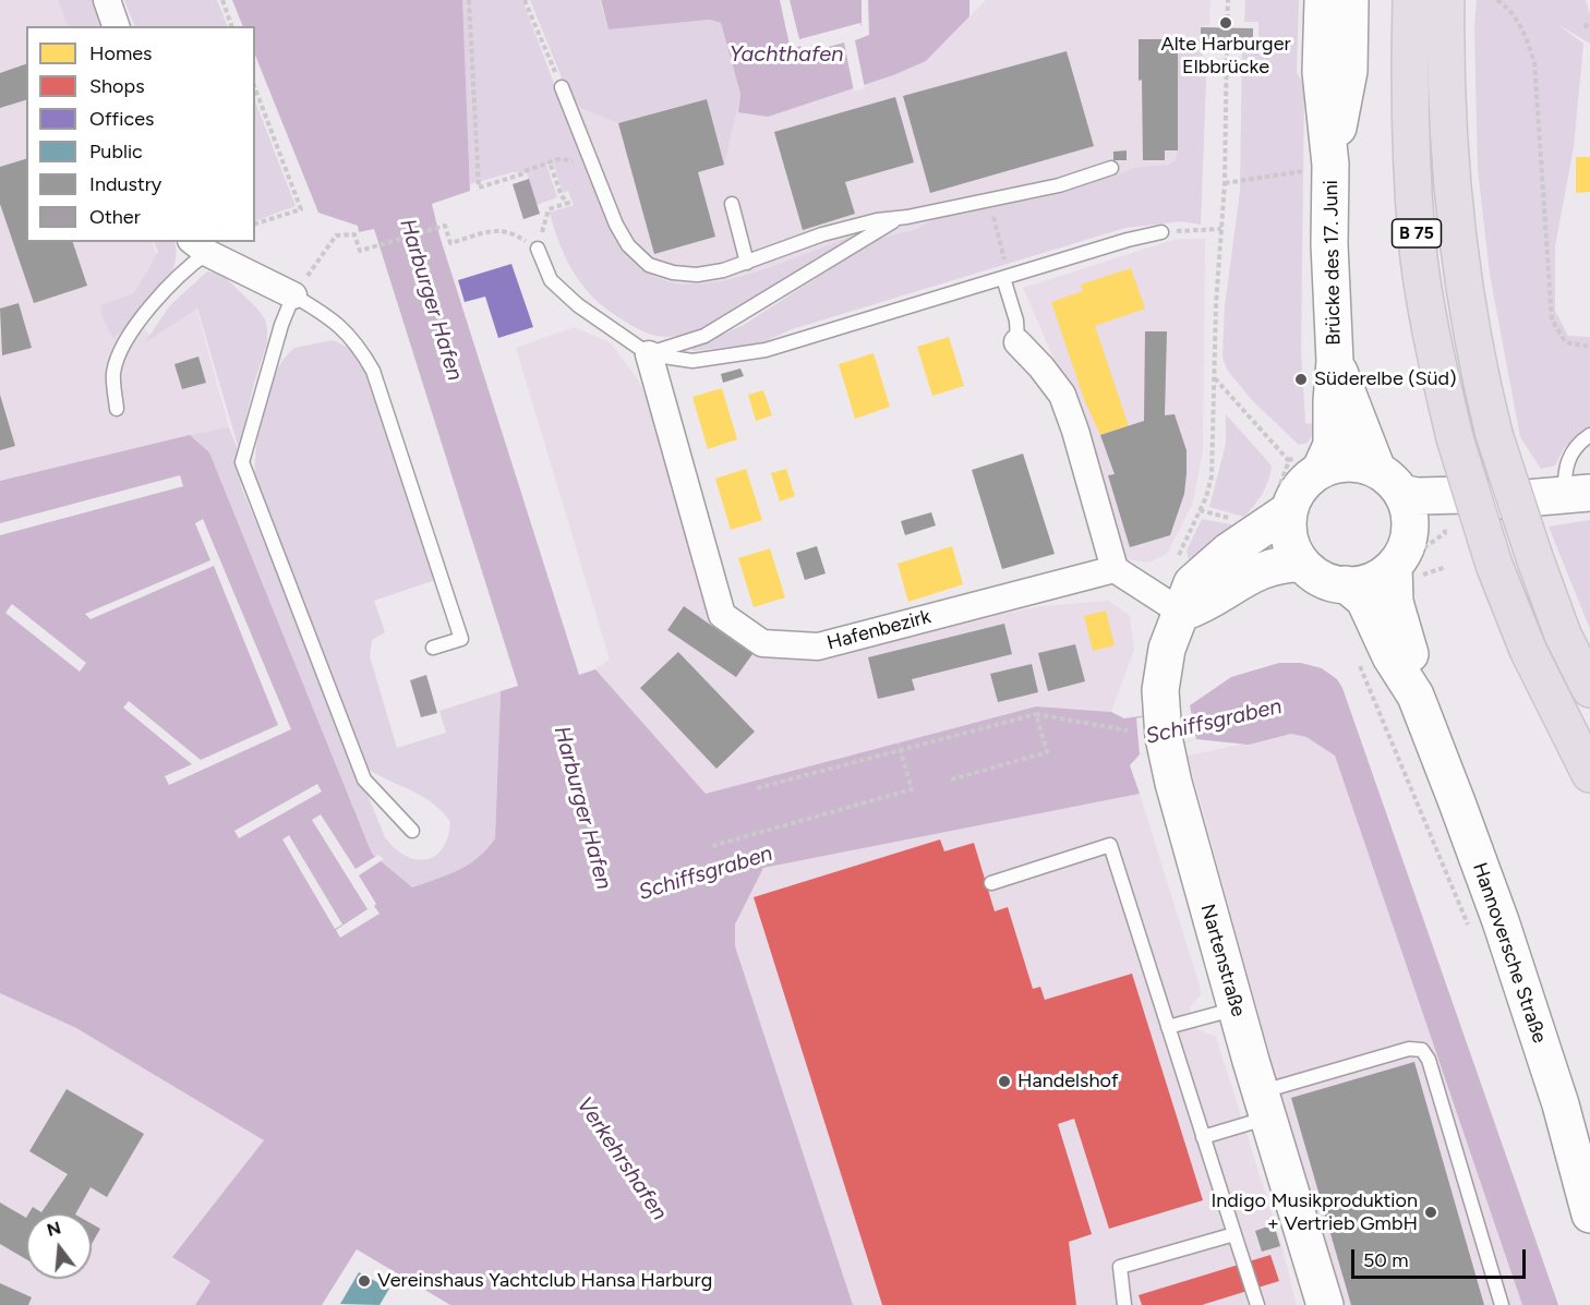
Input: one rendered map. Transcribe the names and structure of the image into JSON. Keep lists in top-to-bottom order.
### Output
{
  "streets": {
    "highway": ["B 75"],
    "main road": ["Brücke des 17. Juni", "Hannoversche Straße", "Nartenstraße"],
    "street": ["Hafenbezirk"]
  },
  "crossings": [
    ["Brücke des 17. Juni", "Hannoversche Straße"],
    ["Brücke des 17. Juni", "Nartenstraße"],
    ["Hannoversche Straße", "Nartenstraße"]
  ],
  "water": [
    "Yachthafen",
    "Harburger Hafen",
    "Schiffsgraben",
    "Verkehrshafen"
  ],
  "places": [
    "Alte Harburger Elbbrücke",
    "Süderelbe (Süd)",
    "Handelshof",
    "Indigo Musikproduktion + Vertrieb GmbH",
    "Vereinshaus Yachtclub Hansa Harburg"
  ],
  "legend": [
    "Homes",
    "Shops",
    "Offices",
    "Public",
    "Industry",
    "Other"
  ],
  "scale_bar": "50 m",
  "north": "top"
}
